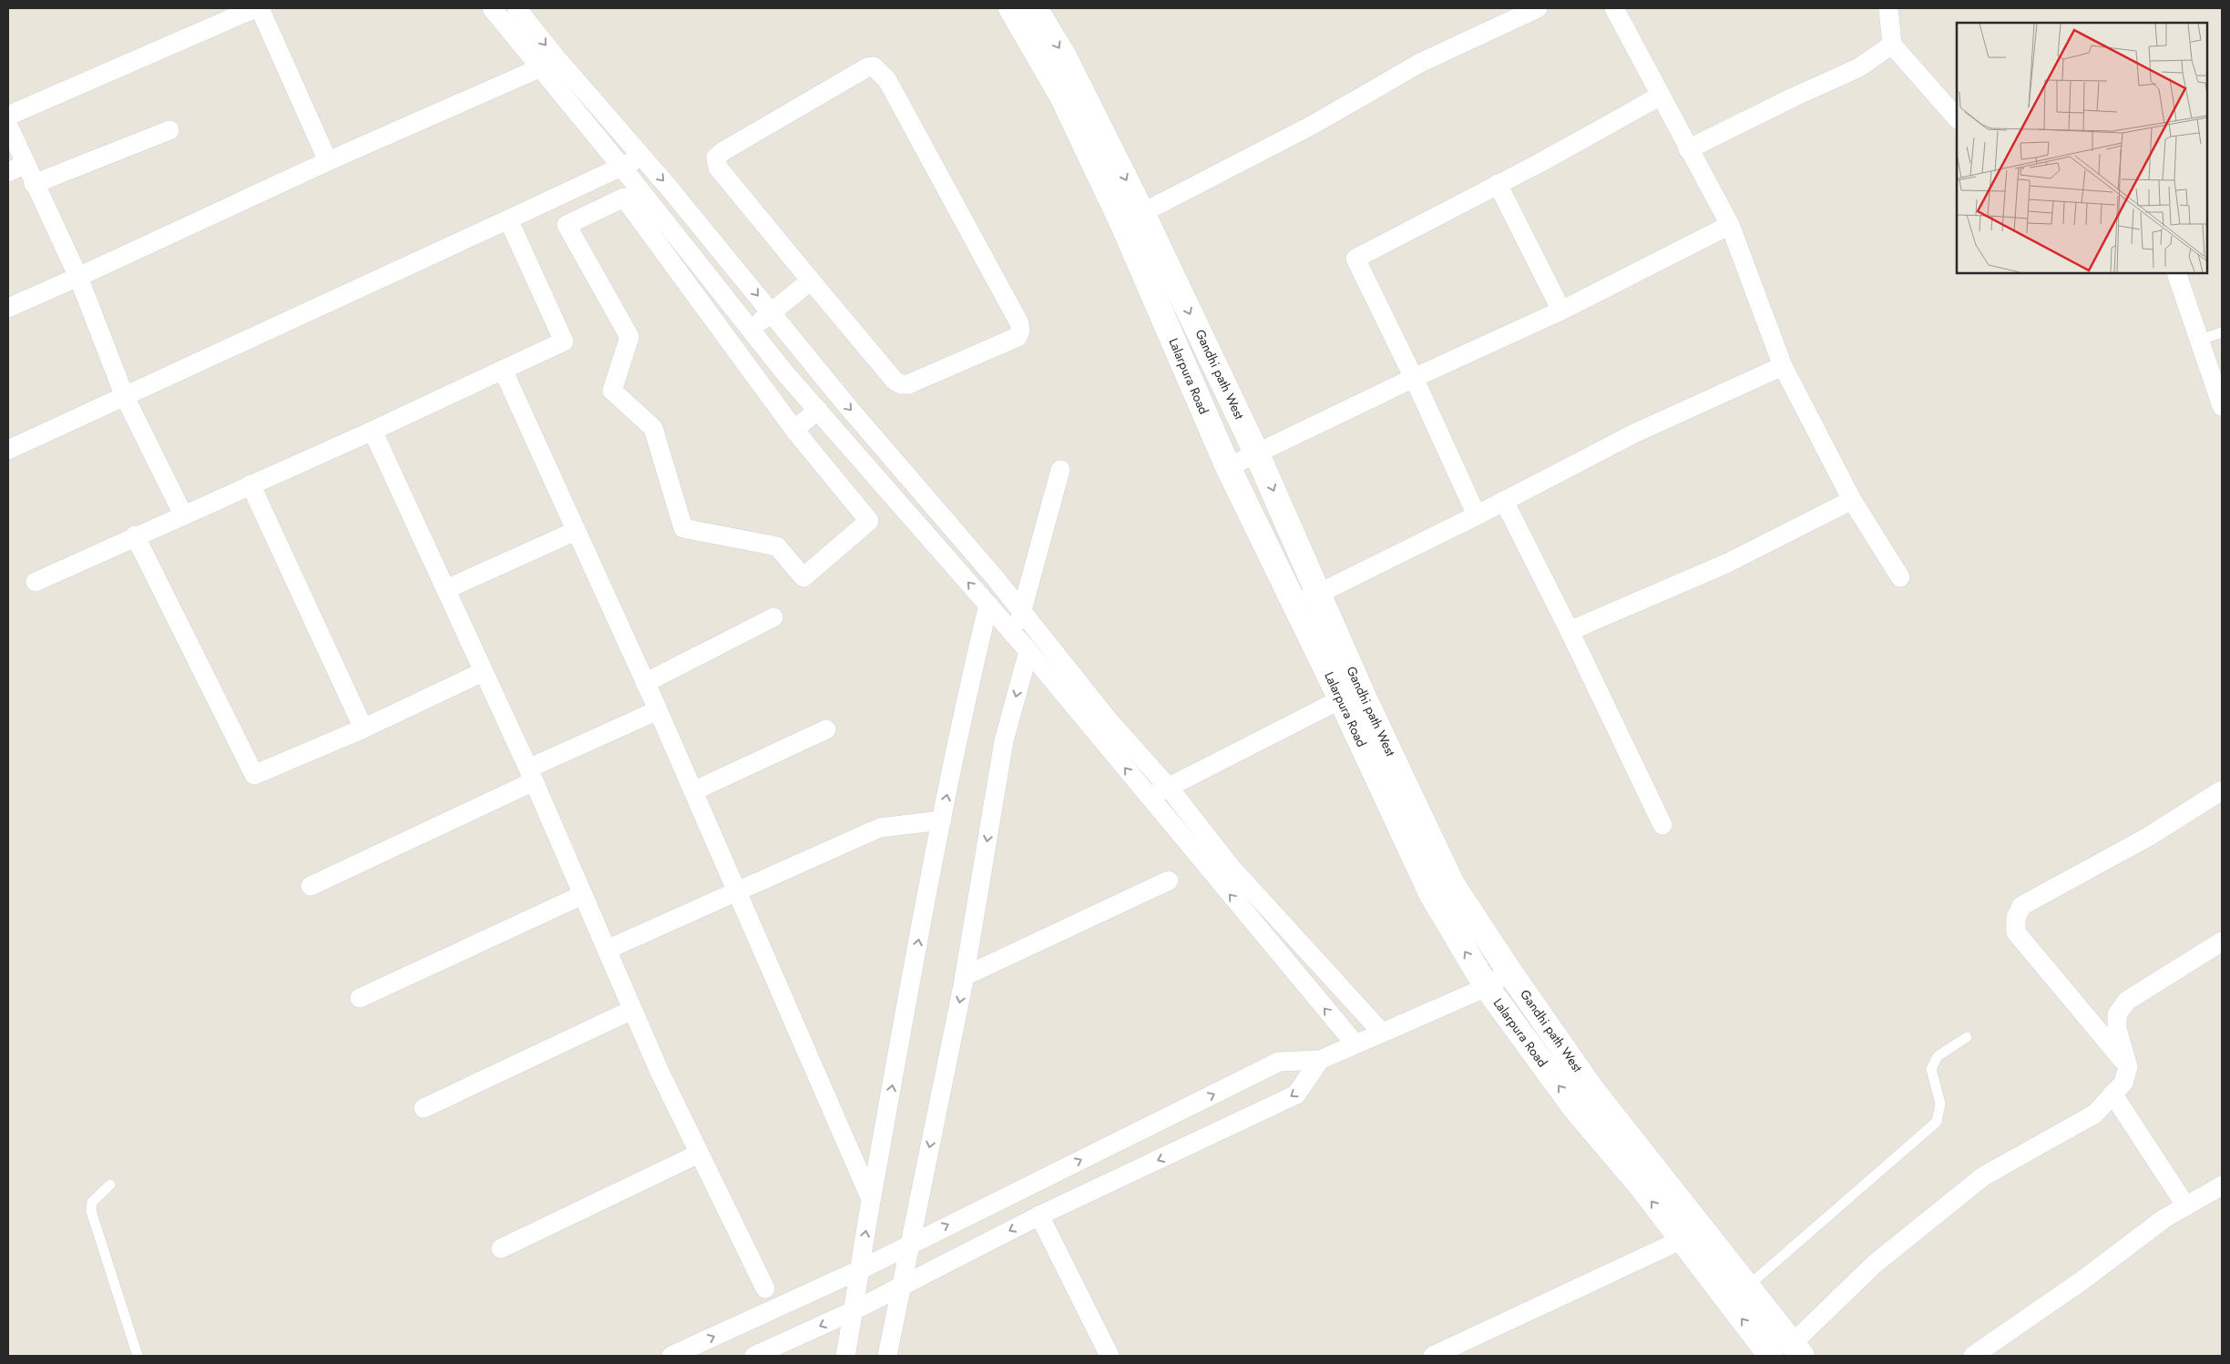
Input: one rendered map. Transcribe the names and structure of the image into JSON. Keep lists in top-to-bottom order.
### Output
{
  "streets": {
    "street": ["Gandhi path West", "Lalarpura Road"]
  },
  "crossings": [
    ["Gandhi path West", "Lalarpura Road"]
  ],
  "one_way": ["Gandhi path West"]
}
